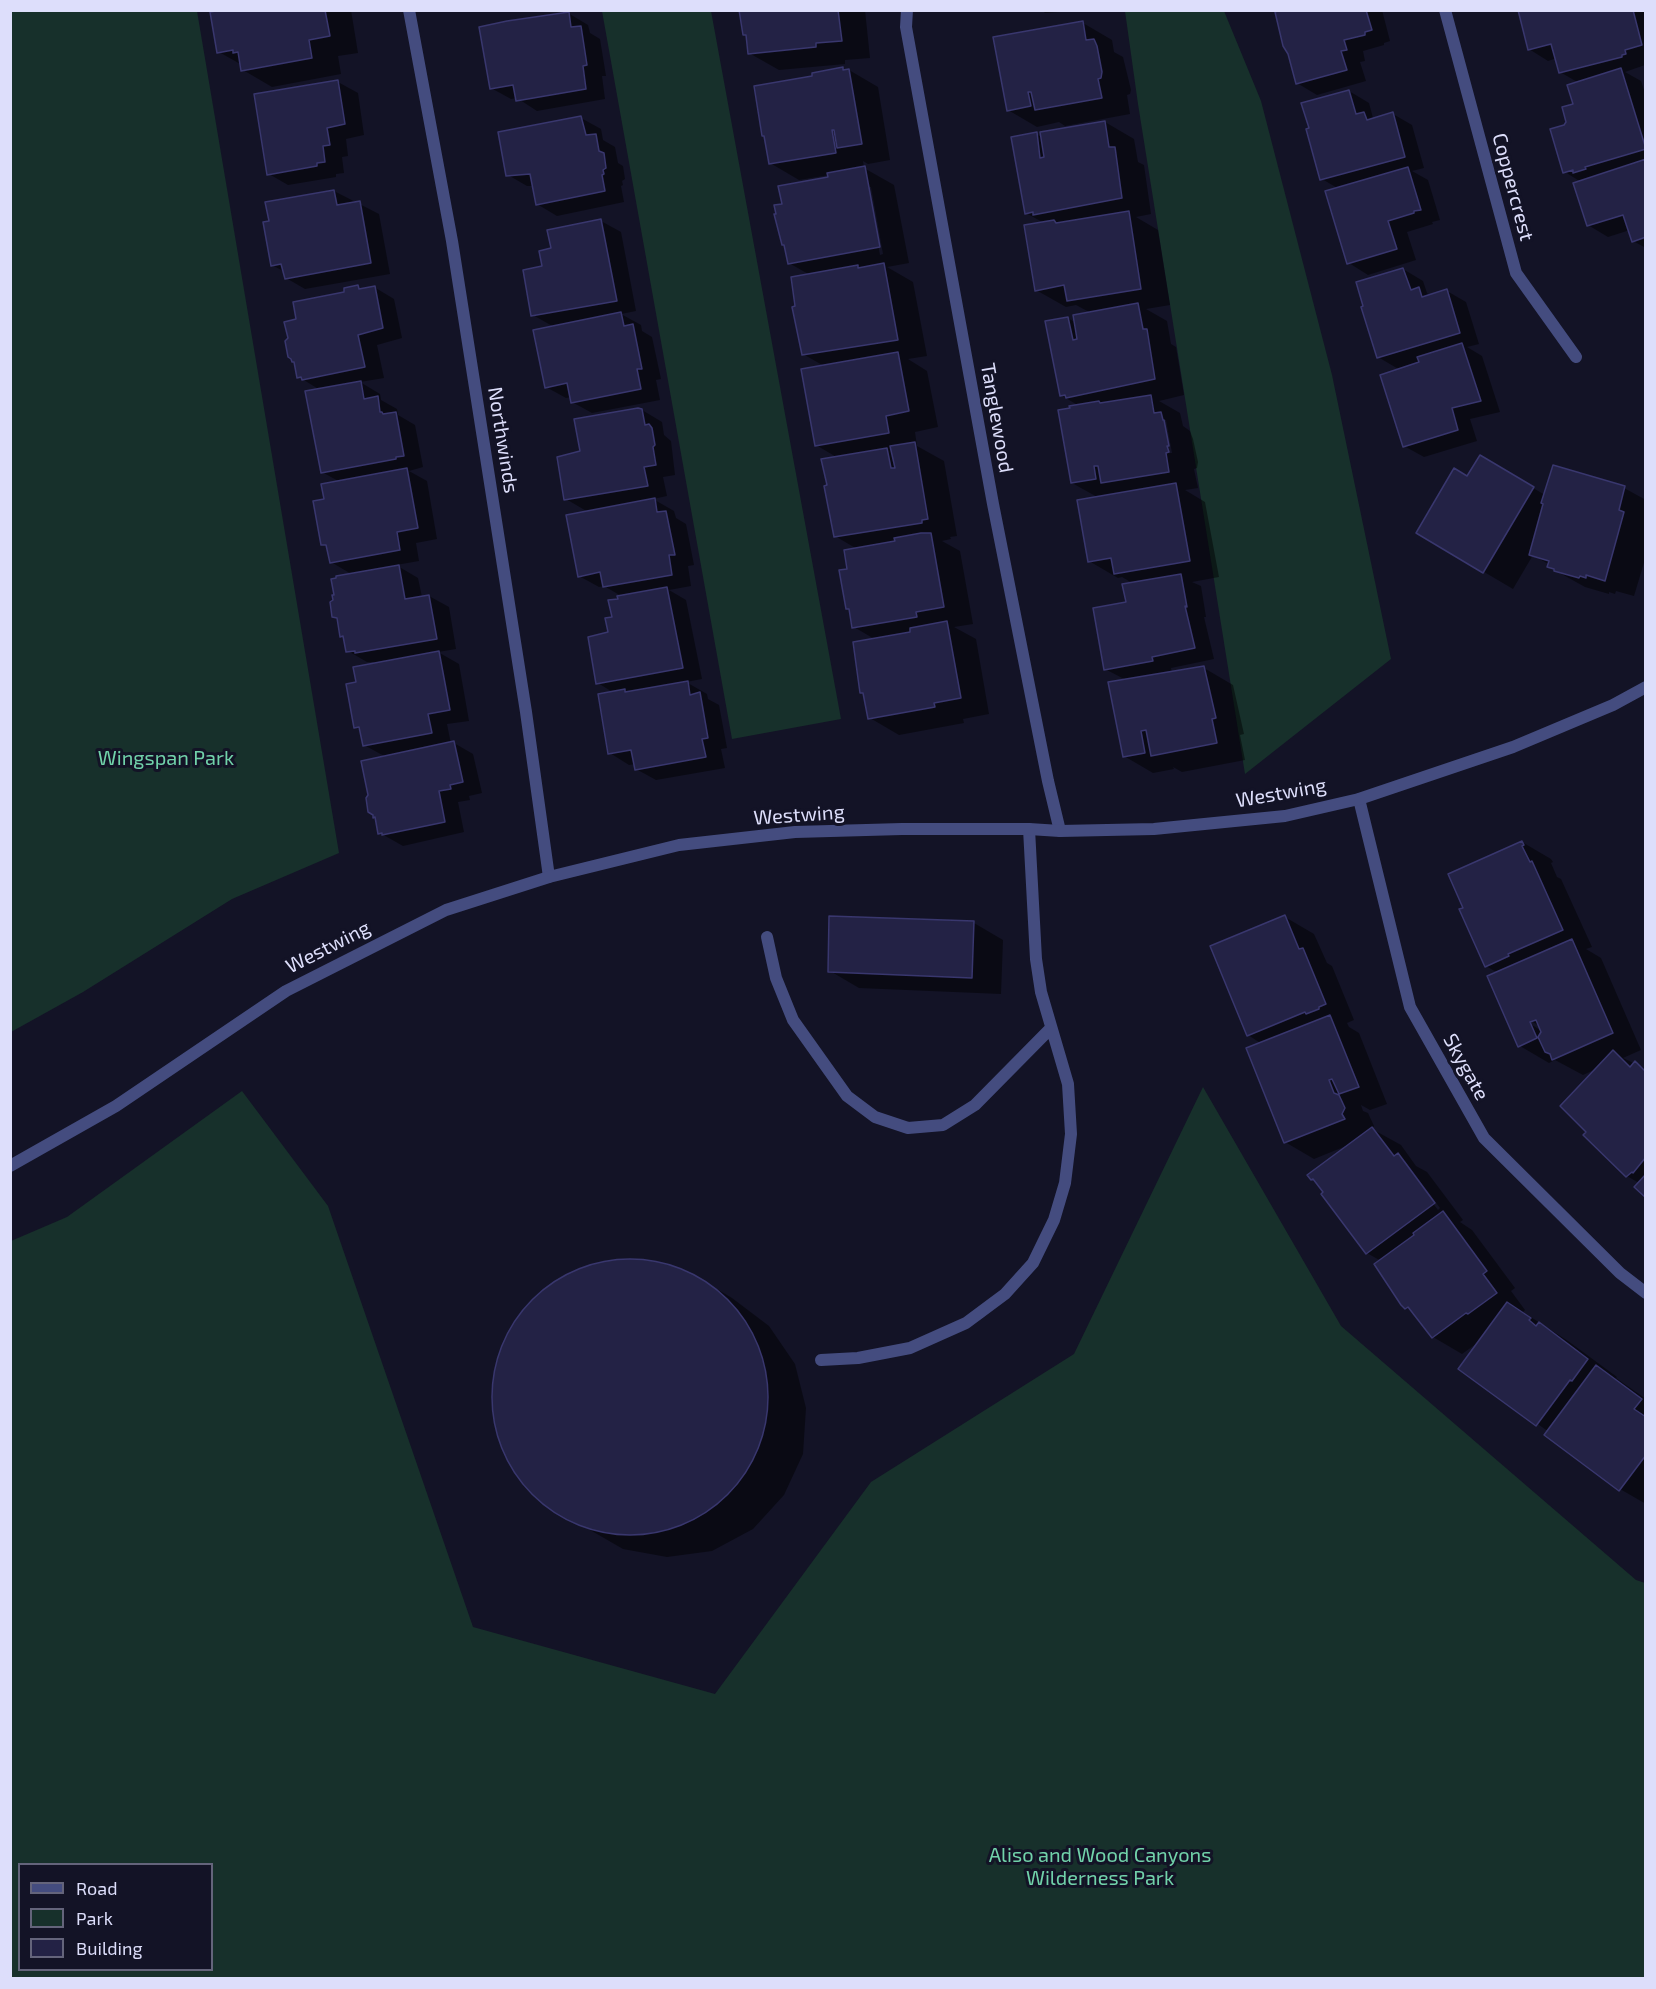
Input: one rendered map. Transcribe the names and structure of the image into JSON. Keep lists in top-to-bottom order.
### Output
{
  "streets": {
    "street": [
      "Coppercrest",
      "Tanglewood",
      "Northwinds",
      "Westwing",
      "Skygate"
    ]
  },
  "crossings": [
    ["Tanglewood", "Westwing"],
    ["Northwinds", "Westwing"],
    ["Westwing", "Skygate"]
  ],
  "parks": ["Wingspan Park", "Aliso and Wood Canyons Wilderness Park"],
  "legend": ["Road", "Park", "Building"]
}
